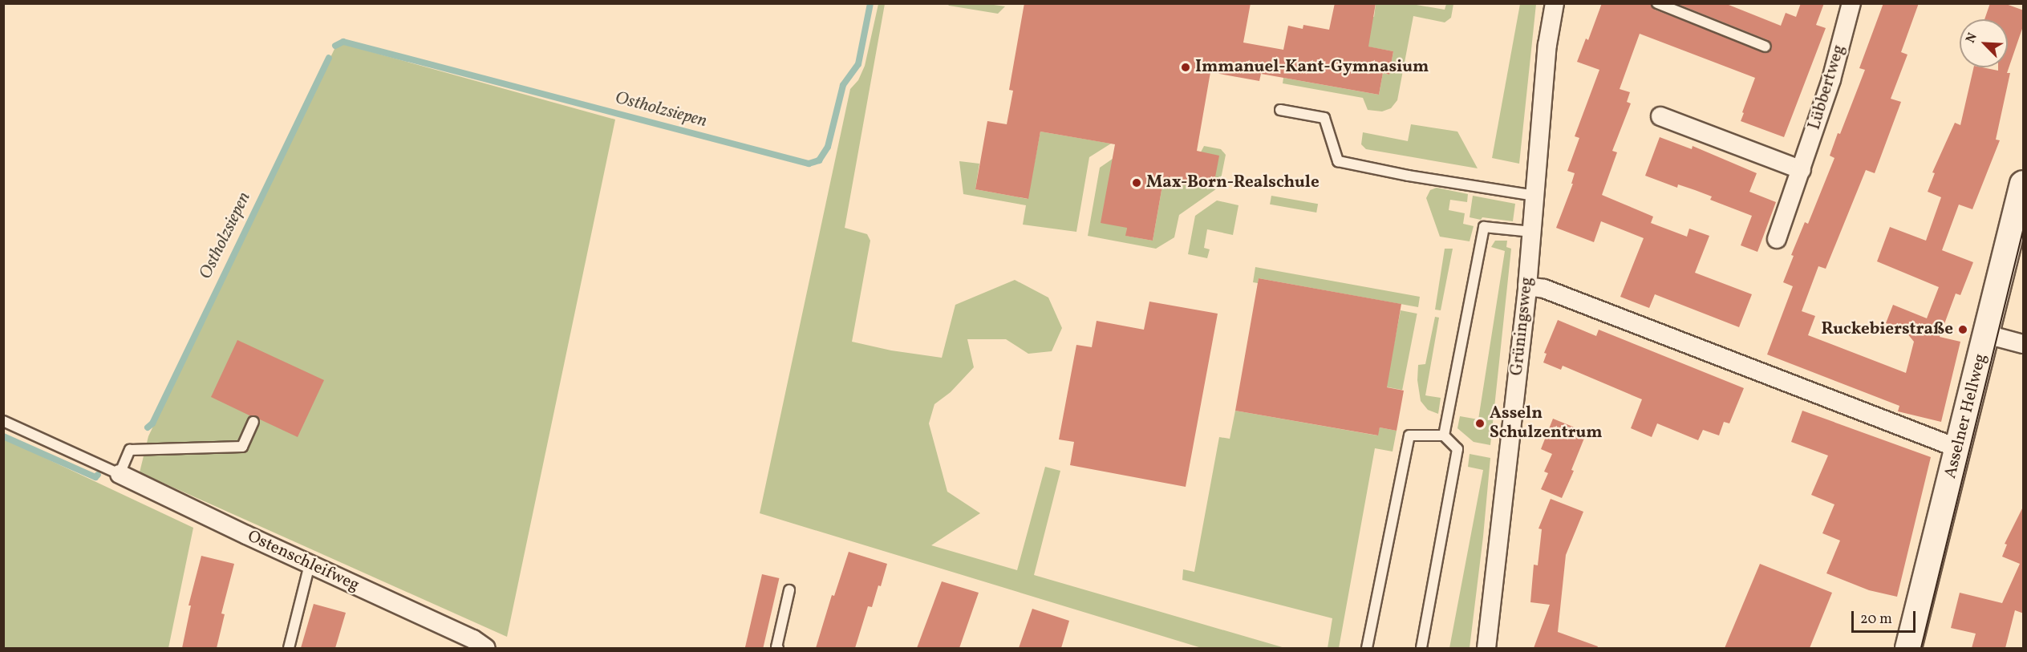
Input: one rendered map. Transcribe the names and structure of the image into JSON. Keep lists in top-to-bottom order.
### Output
{
  "streets": {
    "main road": ["Asselner Hellweg"],
    "street": ["Lübbertweg", "Grüningsweg", "Ostenschleifweg"]
  },
  "water": ["Ostholzsiepen"],
  "places": [
    "Immanuel-Kant-Gymnasium",
    "Max-Born-Realschule",
    "Ruckebierstraße",
    "Asseln Schulzentrum"
  ],
  "scale_bar": "20 m",
  "north": "top left"
}
